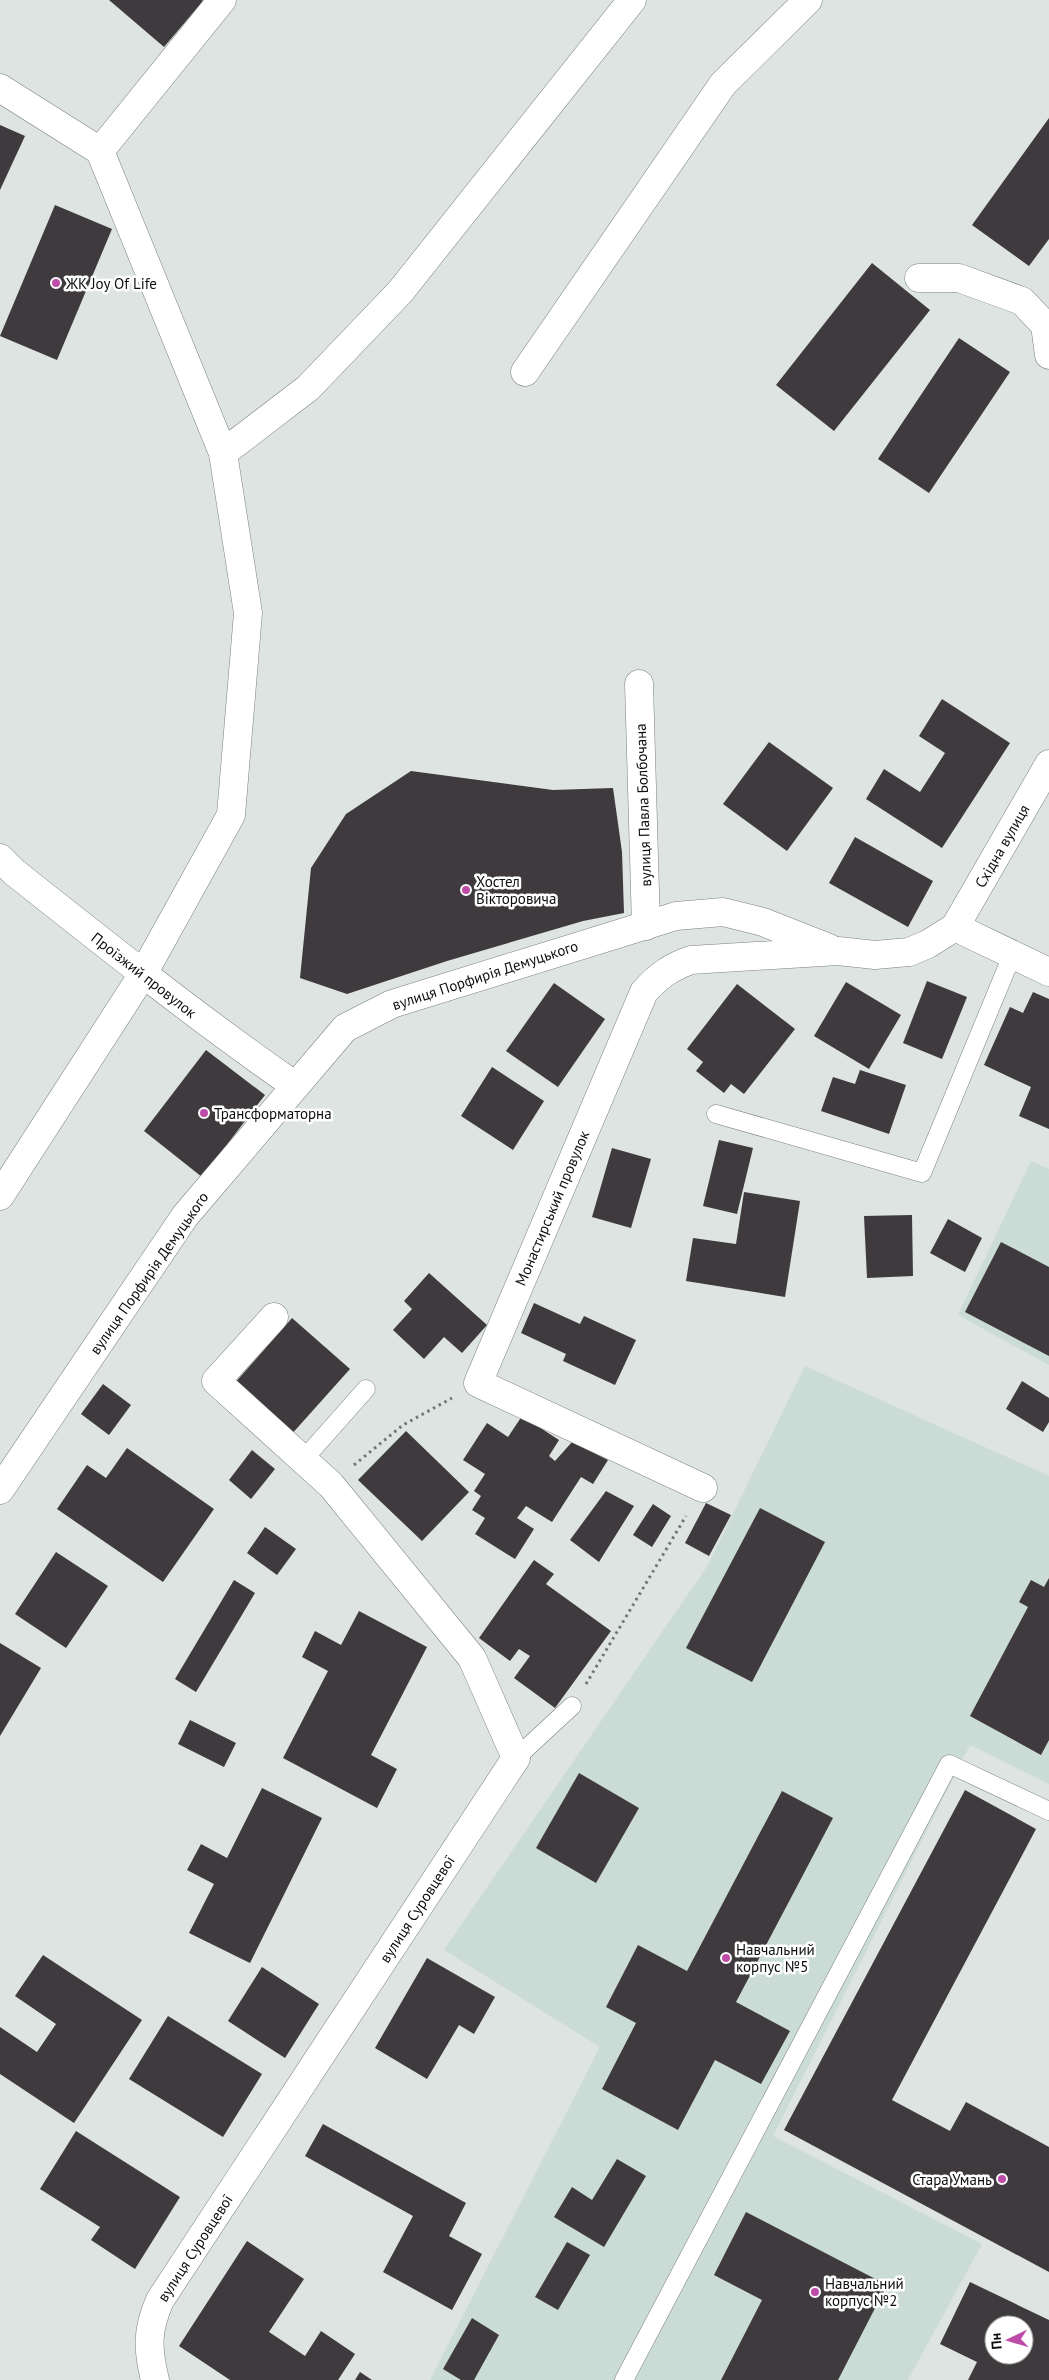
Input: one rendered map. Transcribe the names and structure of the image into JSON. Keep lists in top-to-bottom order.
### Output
{
  "streets": {
    "street": [
      "вулиця Павла Болбочана",
      "Східна вулиця",
      "Проїзжий провулок",
      "вулиця Порфирія Демуцького",
      "Монастирський провулок",
      "вулиця Суровцевої"
    ]
  },
  "crossings": [
    ["вулиця Павла Болбочана", "вулиця Порфирія Демуцького"],
    ["Проїзжий провулок", "вулиця Порфирія Демуцького"],
    ["вулиця Порфирія Демуцького", "Монастирський провулок"]
  ],
  "places": [
    "ЖК Joy Of Life",
    "Хостел Вікторовича",
    "Трансформаторна",
    "Навчальний корпус №5",
    "Стара Умань",
    "Навчальний корпус №2"
  ],
  "north": "left"
}
